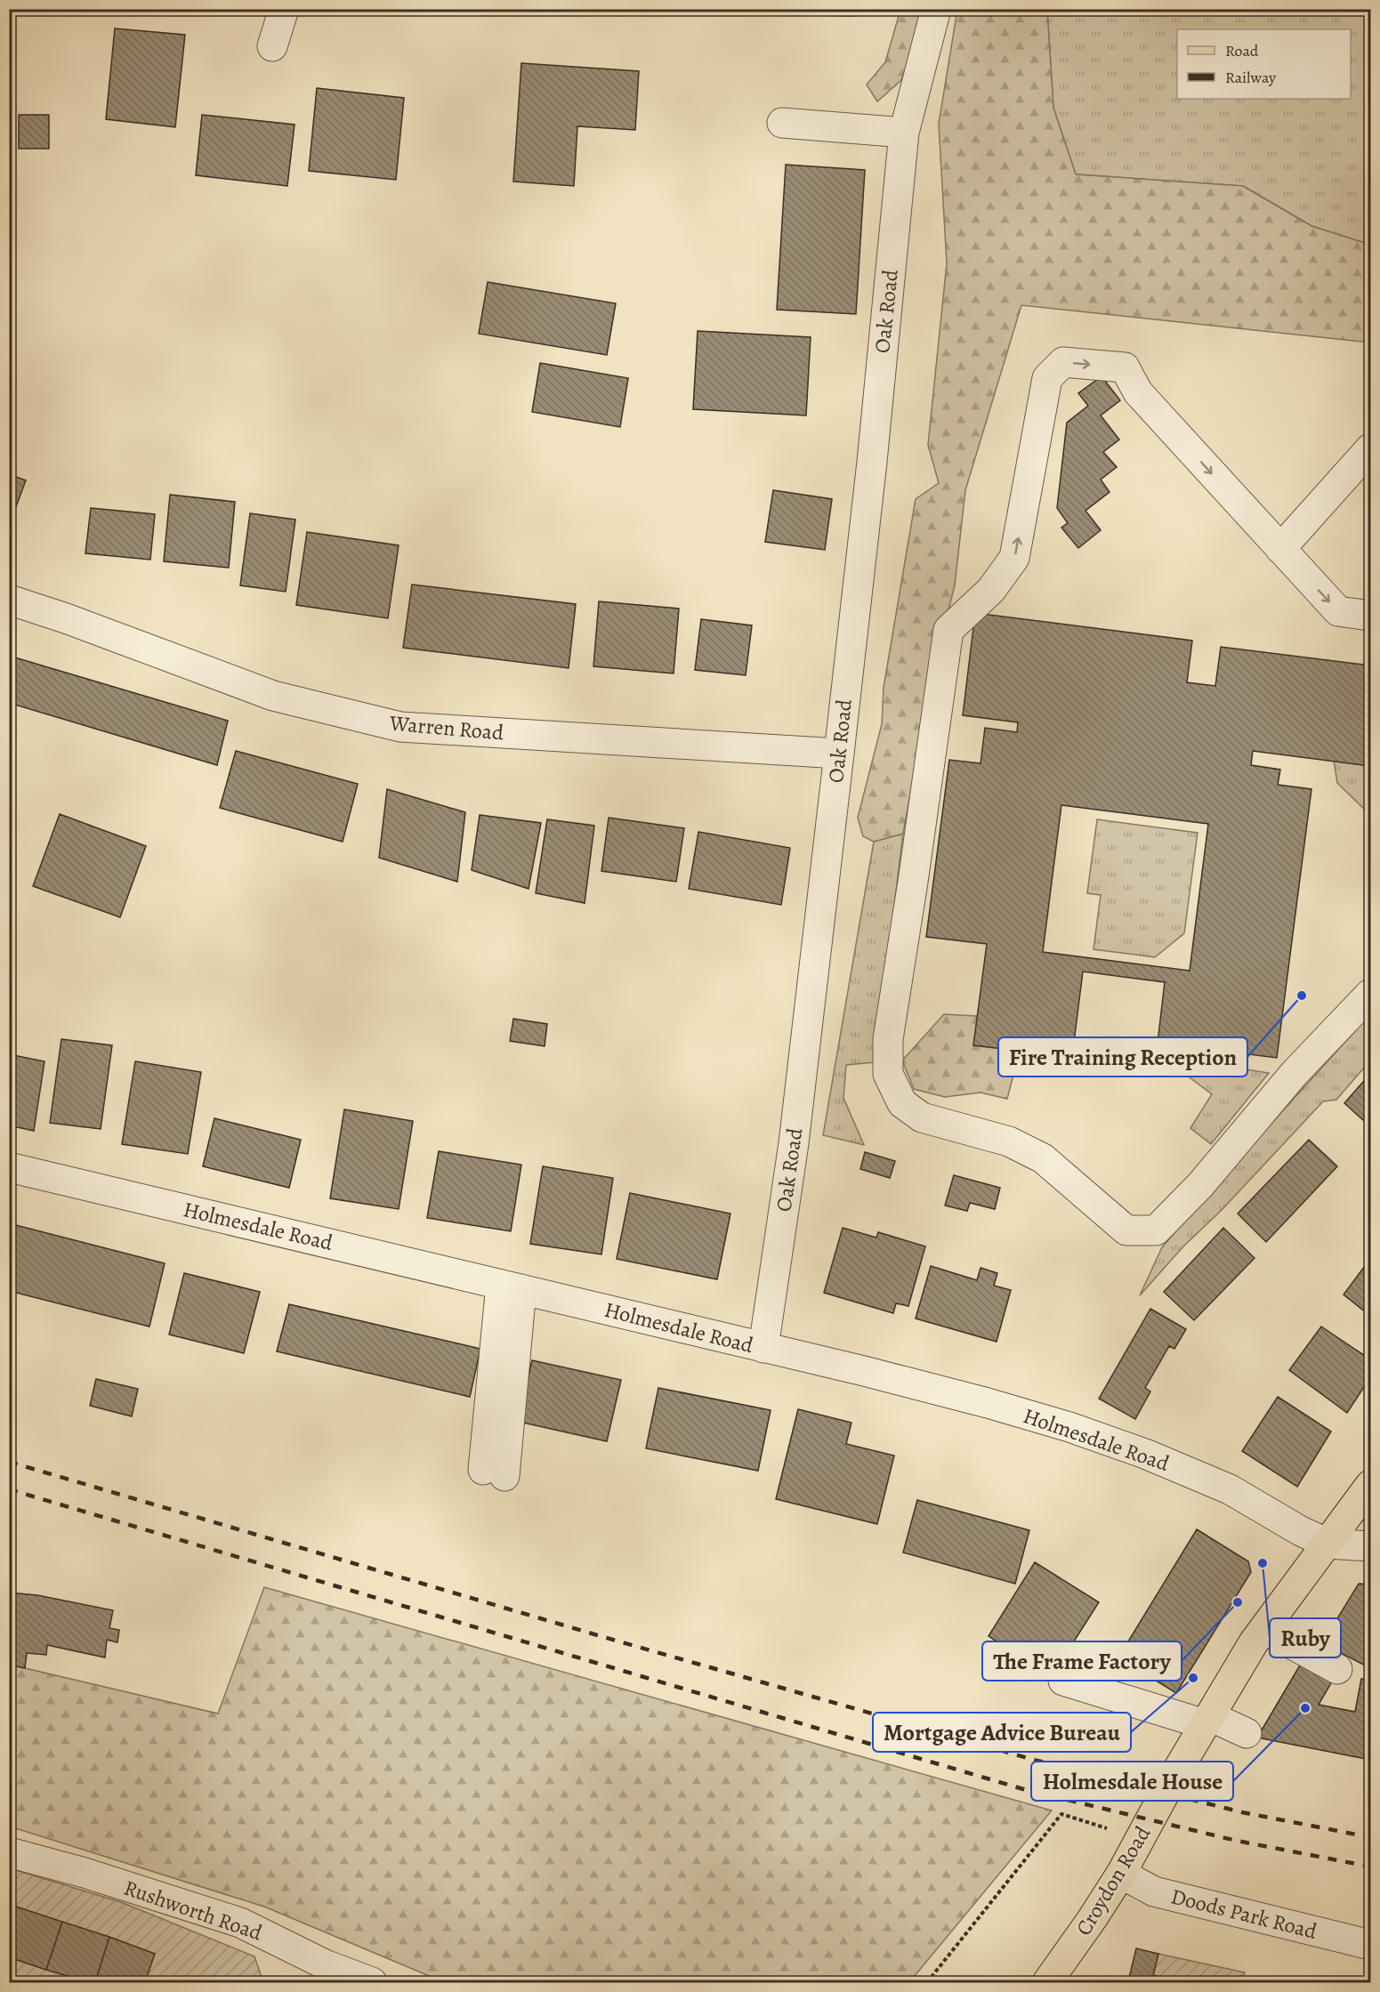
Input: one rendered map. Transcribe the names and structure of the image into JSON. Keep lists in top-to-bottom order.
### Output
{
  "streets": {
    "main road": ["Croydon Road"],
    "street": [
      "Oak Road",
      "Warren Road",
      "Holmesdale Road",
      "Rushworth Road",
      "Doods Park Road"
    ]
  },
  "crossings": [
    ["Oak Road", "Warren Road"],
    ["Oak Road", "Holmesdale Road"],
    ["Holmesdale Road", "Croydon Road"],
    ["Croydon Road", "Doods Park Road"]
  ],
  "places": [
    "Fire Training Reception",
    "Ruby",
    "The Frame Factory",
    "Mortgage Advice Bureau",
    "Holmesdale House"
  ],
  "legend": ["Road", "Railway"]
}
